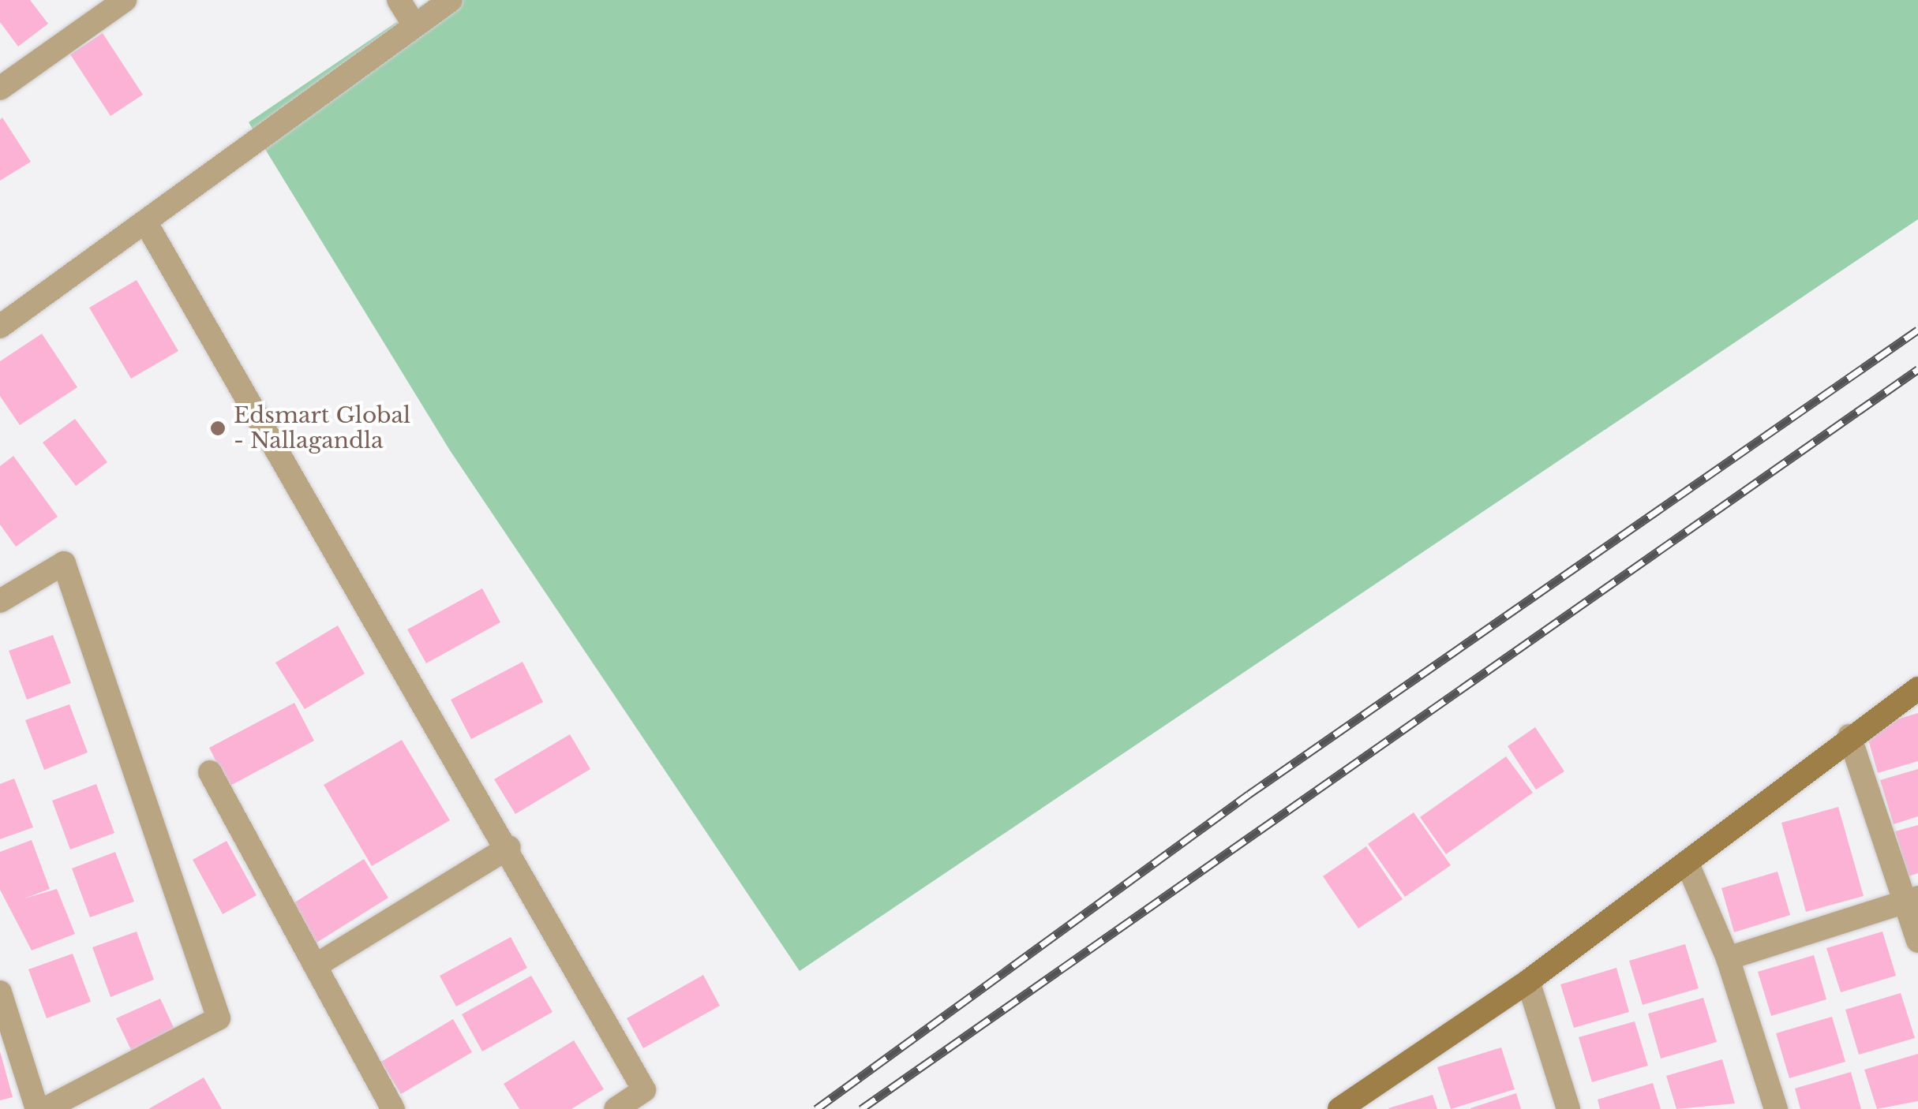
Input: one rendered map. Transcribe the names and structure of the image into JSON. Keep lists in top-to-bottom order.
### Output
{
  "places": ["Edsmart Global - Nallagandla"]
}
